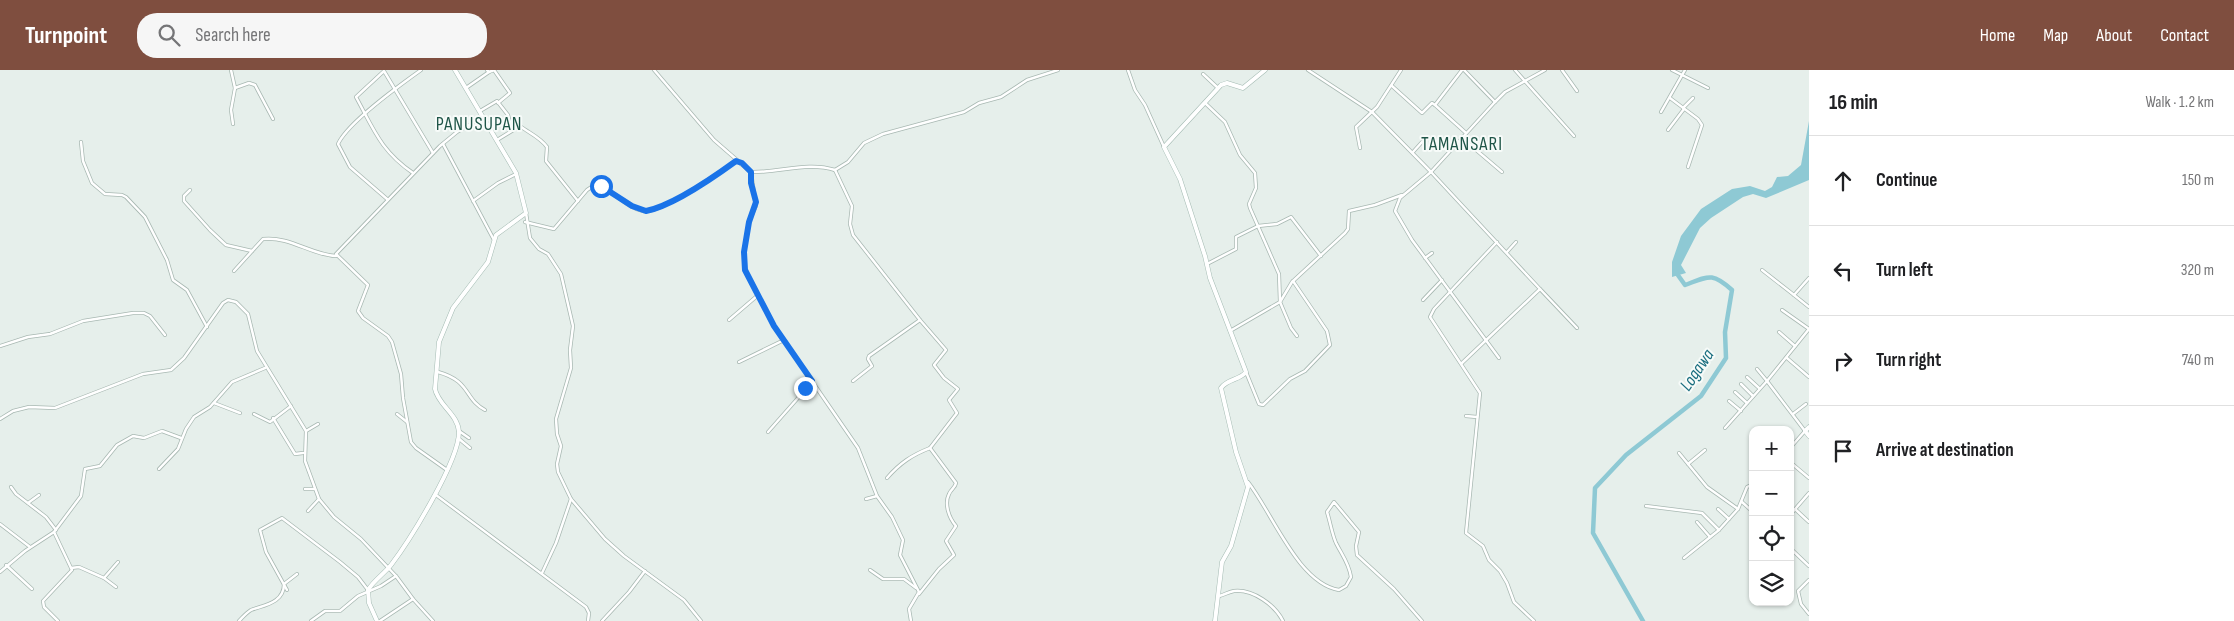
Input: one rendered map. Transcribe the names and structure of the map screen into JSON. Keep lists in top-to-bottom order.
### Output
{
  "districts": ["PANUSUPAN", "TAMANSARI"],
  "water": ["Logawa"],
  "page": {
    "header": "Turnpoint",
    "search": "Search here",
    "nav": [
      "Home",
      "Map",
      "About",
      "Contact"
    ],
    "heading": ["16 min", "Walk · 1.2 km"],
    "list": [
      ["Continue", "150 m"],
      ["Turn left", "320 m"],
      ["Turn right", "740 m"],
      "Arrive at destination"
    ],
    "map_buttons": ["+", "−"]
  }
}
